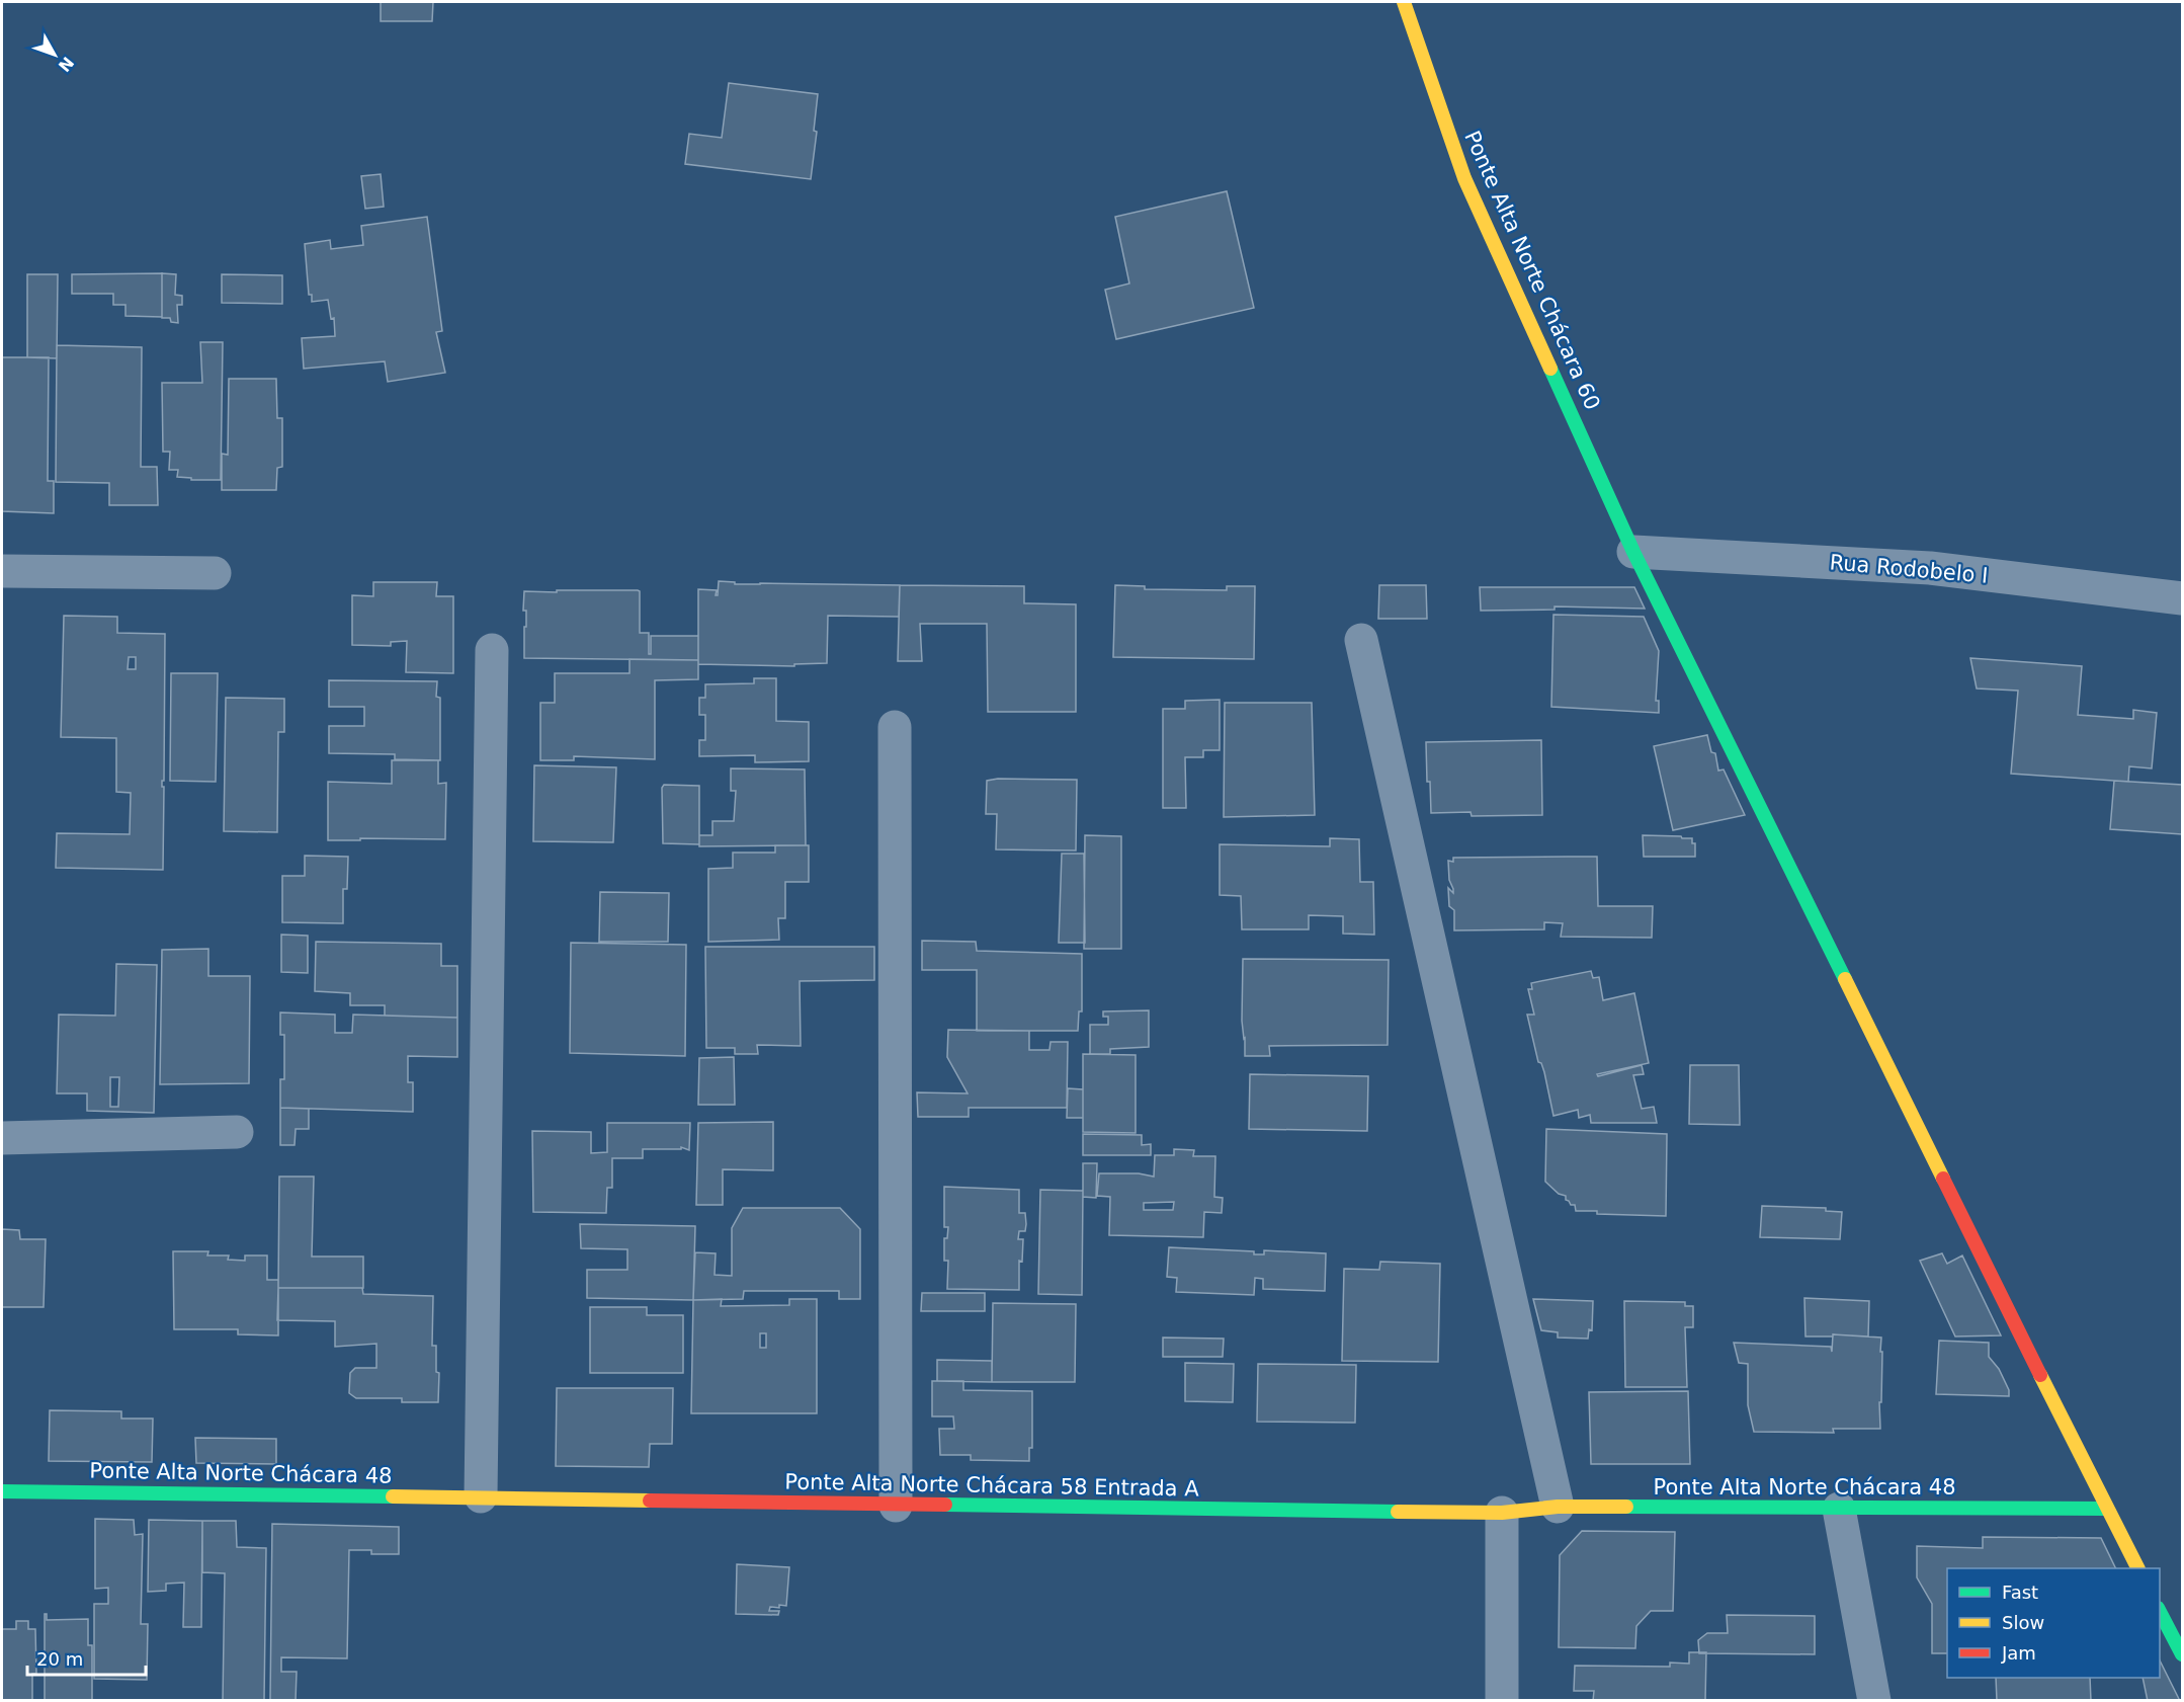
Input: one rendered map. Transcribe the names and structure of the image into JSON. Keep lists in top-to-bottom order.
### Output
{
  "streets": {
    "street": [
      "Ponte Alta Norte Chácara 60",
      "Rua Rodobelo I",
      "Ponte Alta Norte Chácara 48",
      "Ponte Alta Norte Chácara 58 Entrada A"
    ]
  },
  "crossings": [
    ["Ponte Alta Norte Chácara 60", "Rua Rodobelo I"],
    ["Ponte Alta Norte Chácara 60", "Ponte Alta Norte Chácara 48"],
    ["Ponte Alta Norte Chácara 48", "Ponte Alta Norte Chácara 58 Entrada A"]
  ],
  "legend": ["Fast", "Slow", "Jam"],
  "scale_bar": "20 m",
  "north": "bottom right"
}
